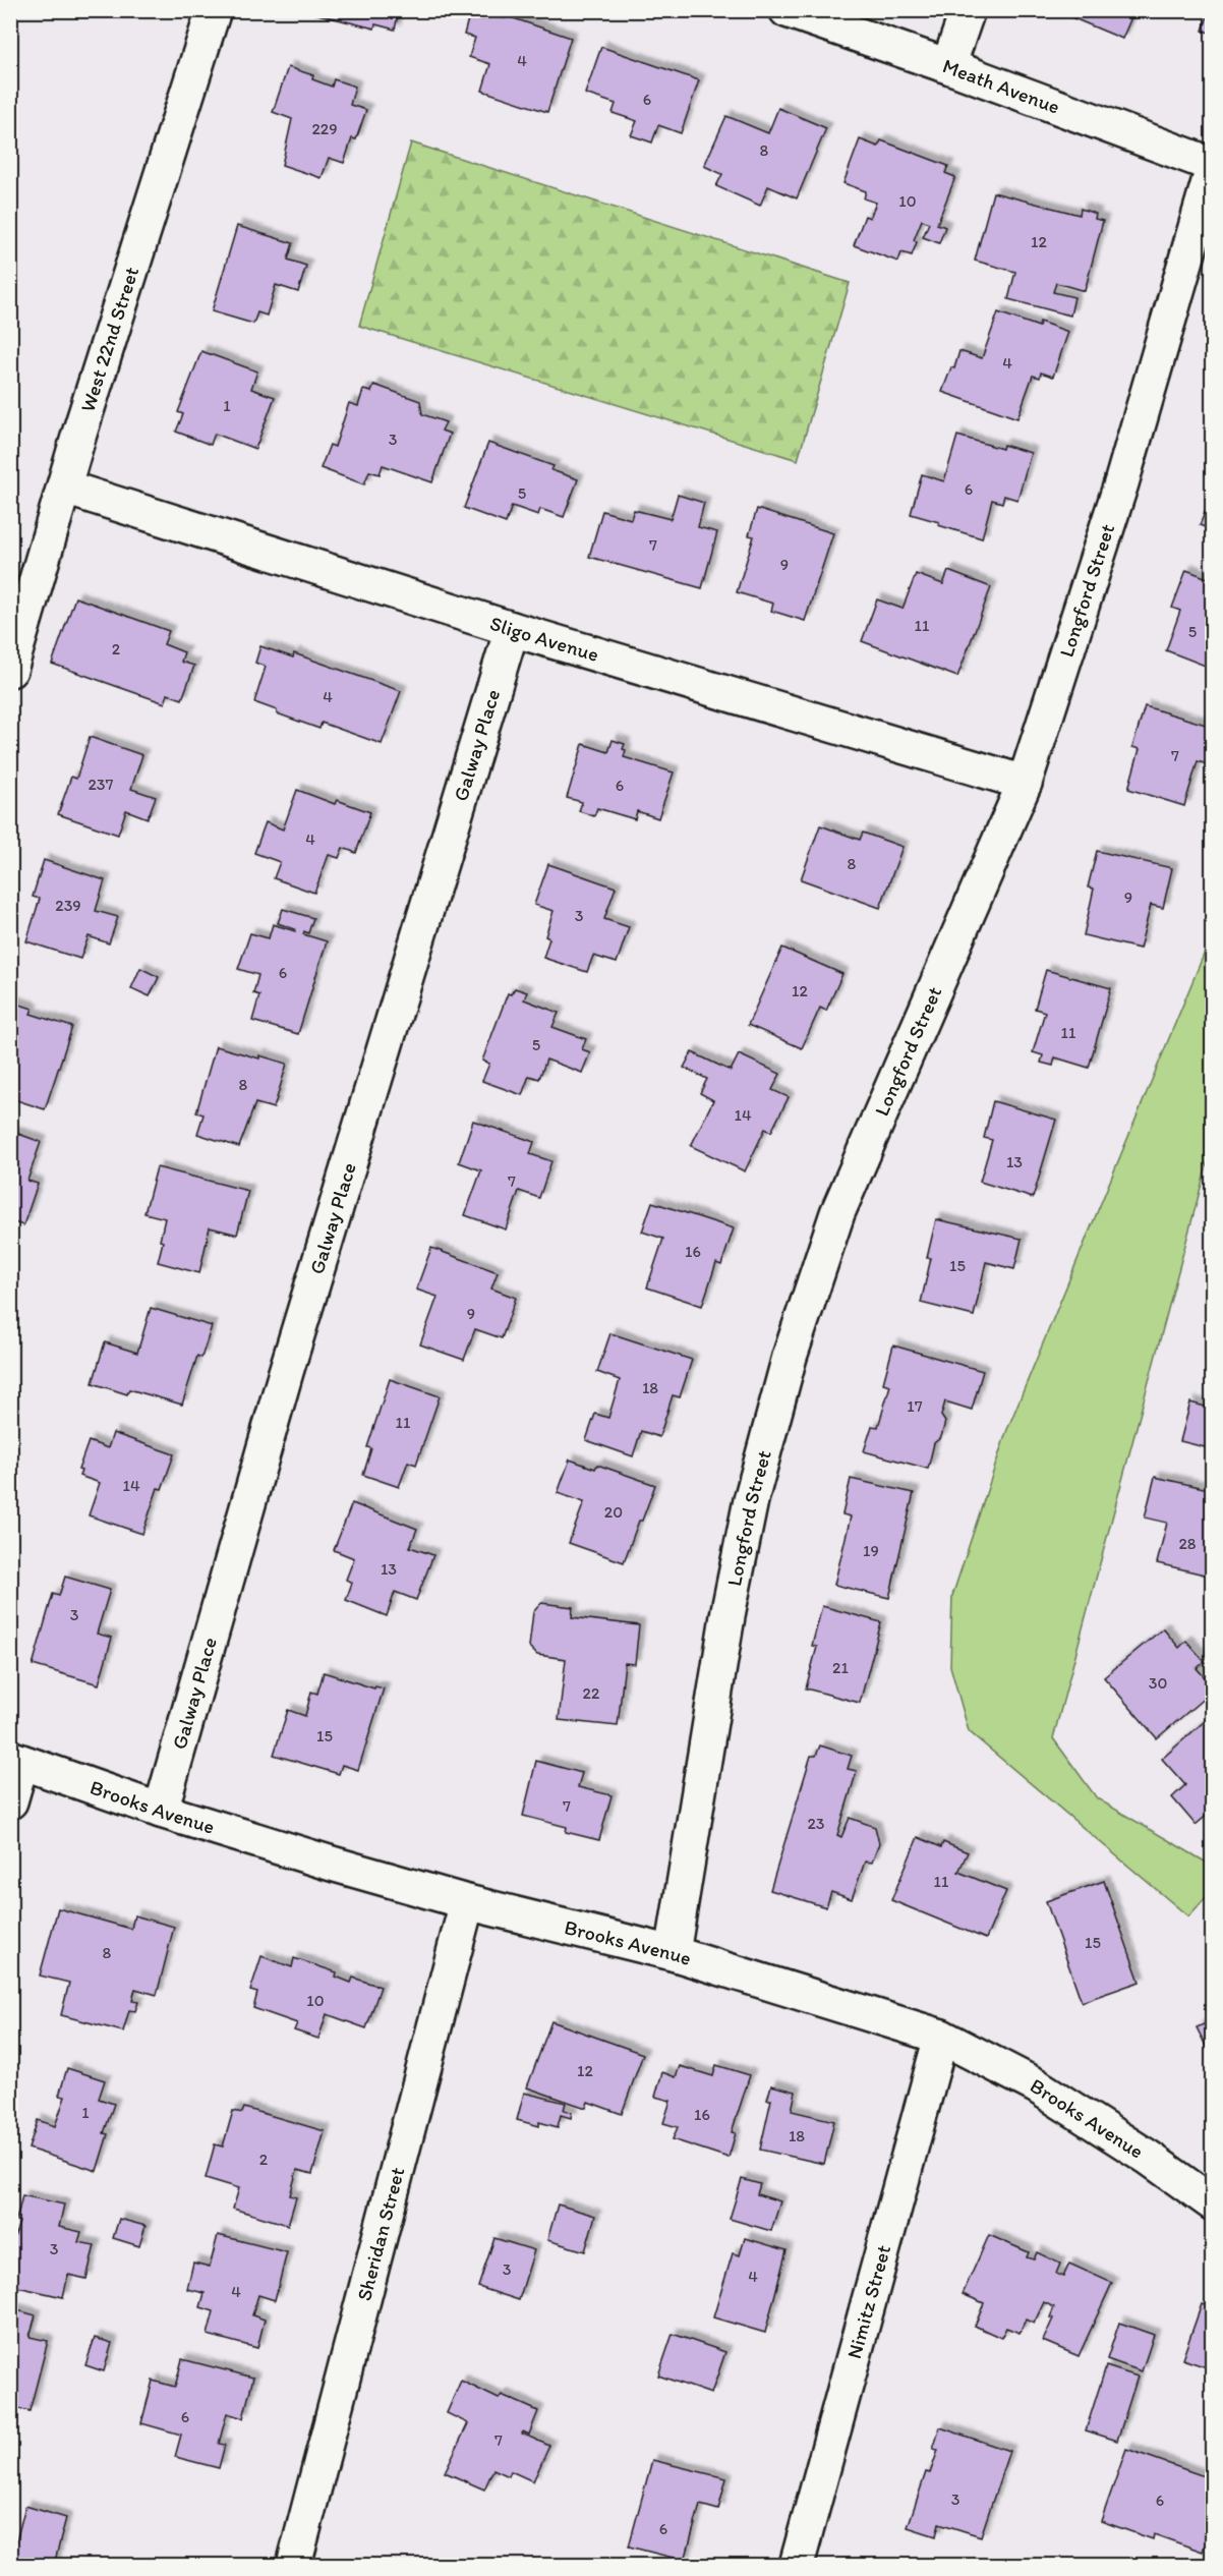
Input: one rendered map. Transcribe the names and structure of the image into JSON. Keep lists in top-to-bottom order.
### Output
{
  "streets": {
    "street": [
      "Meath Avenue",
      "West 22nd Street",
      "Longford Street",
      "Sligo Avenue",
      "Galway Place",
      "Brooks Avenue",
      "Sheridan Street",
      "Nimitz Street"
    ]
  },
  "crossings": [
    ["Meath Avenue", "Longford Street"],
    ["West 22nd Street", "Sligo Avenue"],
    ["Longford Street", "Sligo Avenue"],
    ["Longford Street", "Brooks Avenue"],
    ["Sligo Avenue", "Galway Place"],
    ["Galway Place", "Brooks Avenue"],
    ["Brooks Avenue", "Sheridan Street"],
    ["Brooks Avenue", "Nimitz Street"]
  ],
  "house_numbers": [
    "4",
    "6",
    "229",
    "8",
    "10",
    "12",
    "4",
    "1",
    "3",
    "6",
    "5",
    "7",
    "9",
    "11",
    "5",
    "2",
    "4",
    "7",
    "237",
    "6",
    "4",
    "8",
    "9",
    "239",
    "3",
    "6",
    "12",
    "11",
    "5",
    "8",
    "14",
    "13",
    "7",
    "16",
    "15",
    "9",
    "18",
    "17",
    "11",
    "14",
    "20",
    "28",
    "19",
    "13",
    "3",
    "21",
    "30",
    "22",
    "15",
    "7",
    "23",
    "11",
    "15",
    "8",
    "10",
    "12",
    "1",
    "16",
    "18",
    "2",
    "3",
    "3",
    "4",
    "4",
    "6",
    "7",
    "3",
    "6",
    "6"
  ]
}
